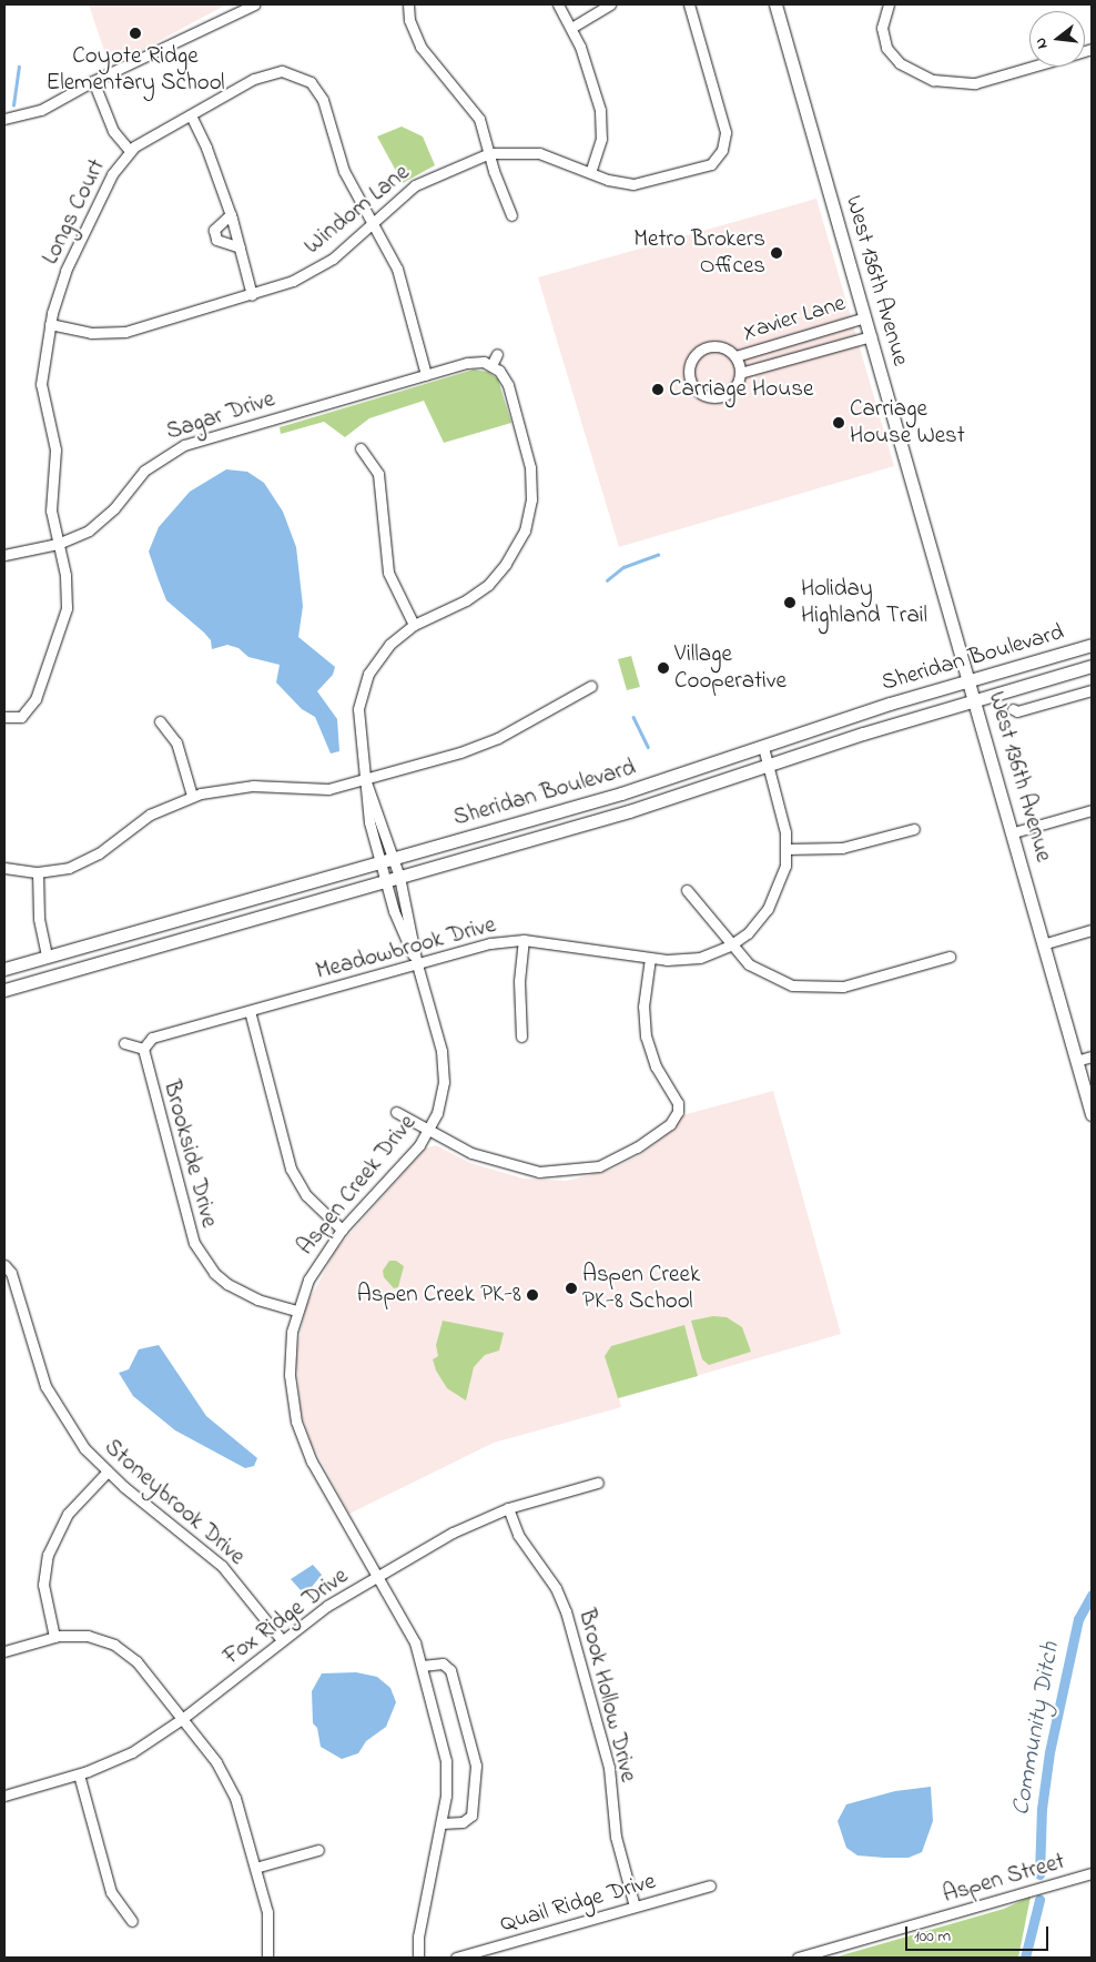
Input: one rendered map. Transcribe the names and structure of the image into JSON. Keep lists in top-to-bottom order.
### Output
{
  "streets": {
    "main road": ["West 136th Avenue", "Sheridan Boulevard"],
    "street": [
      "Windom Lane",
      "Longs Court",
      "Xavier Lane",
      "Sagar Drive",
      "Meadowbrook Drive",
      "Brookside Drive",
      "Aspen Creek Drive",
      "Stoneybrook Drive",
      "Fox Ridge Drive",
      "Brook Hollow Drive",
      "Aspen Street",
      "Quail Ridge Drive"
    ]
  },
  "crossings": [
    ["Windom Lane", "Longs Court"],
    ["Longs Court", "Sagar Drive"],
    ["West 136th Avenue", "Xavier Lane"],
    ["West 136th Avenue", "Sheridan Boulevard"],
    ["Sheridan Boulevard", "Meadowbrook Drive"],
    ["Sheridan Boulevard", "Aspen Creek Drive"],
    ["Meadowbrook Drive", "Brookside Drive"],
    ["Meadowbrook Drive", "Aspen Creek Drive"],
    ["Brookside Drive", "Aspen Creek Drive"],
    ["Aspen Creek Drive", "Fox Ridge Drive"],
    ["Stoneybrook Drive", "Fox Ridge Drive"],
    ["Fox Ridge Drive", "Brook Hollow Drive"],
    ["Brook Hollow Drive", "Quail Ridge Drive"]
  ],
  "water": ["Community Ditch"],
  "places": [
    "Coyote Ridge Elementary School",
    "Metro Brokers Offices",
    "Carriage House",
    "Carriage House West",
    "Holiday Highland Trail",
    "Village Cooperative",
    "Aspen Creek PK-8 School",
    "Aspen Creek PK-8"
  ],
  "scale_bar": "100 m",
  "north": "left"
}
